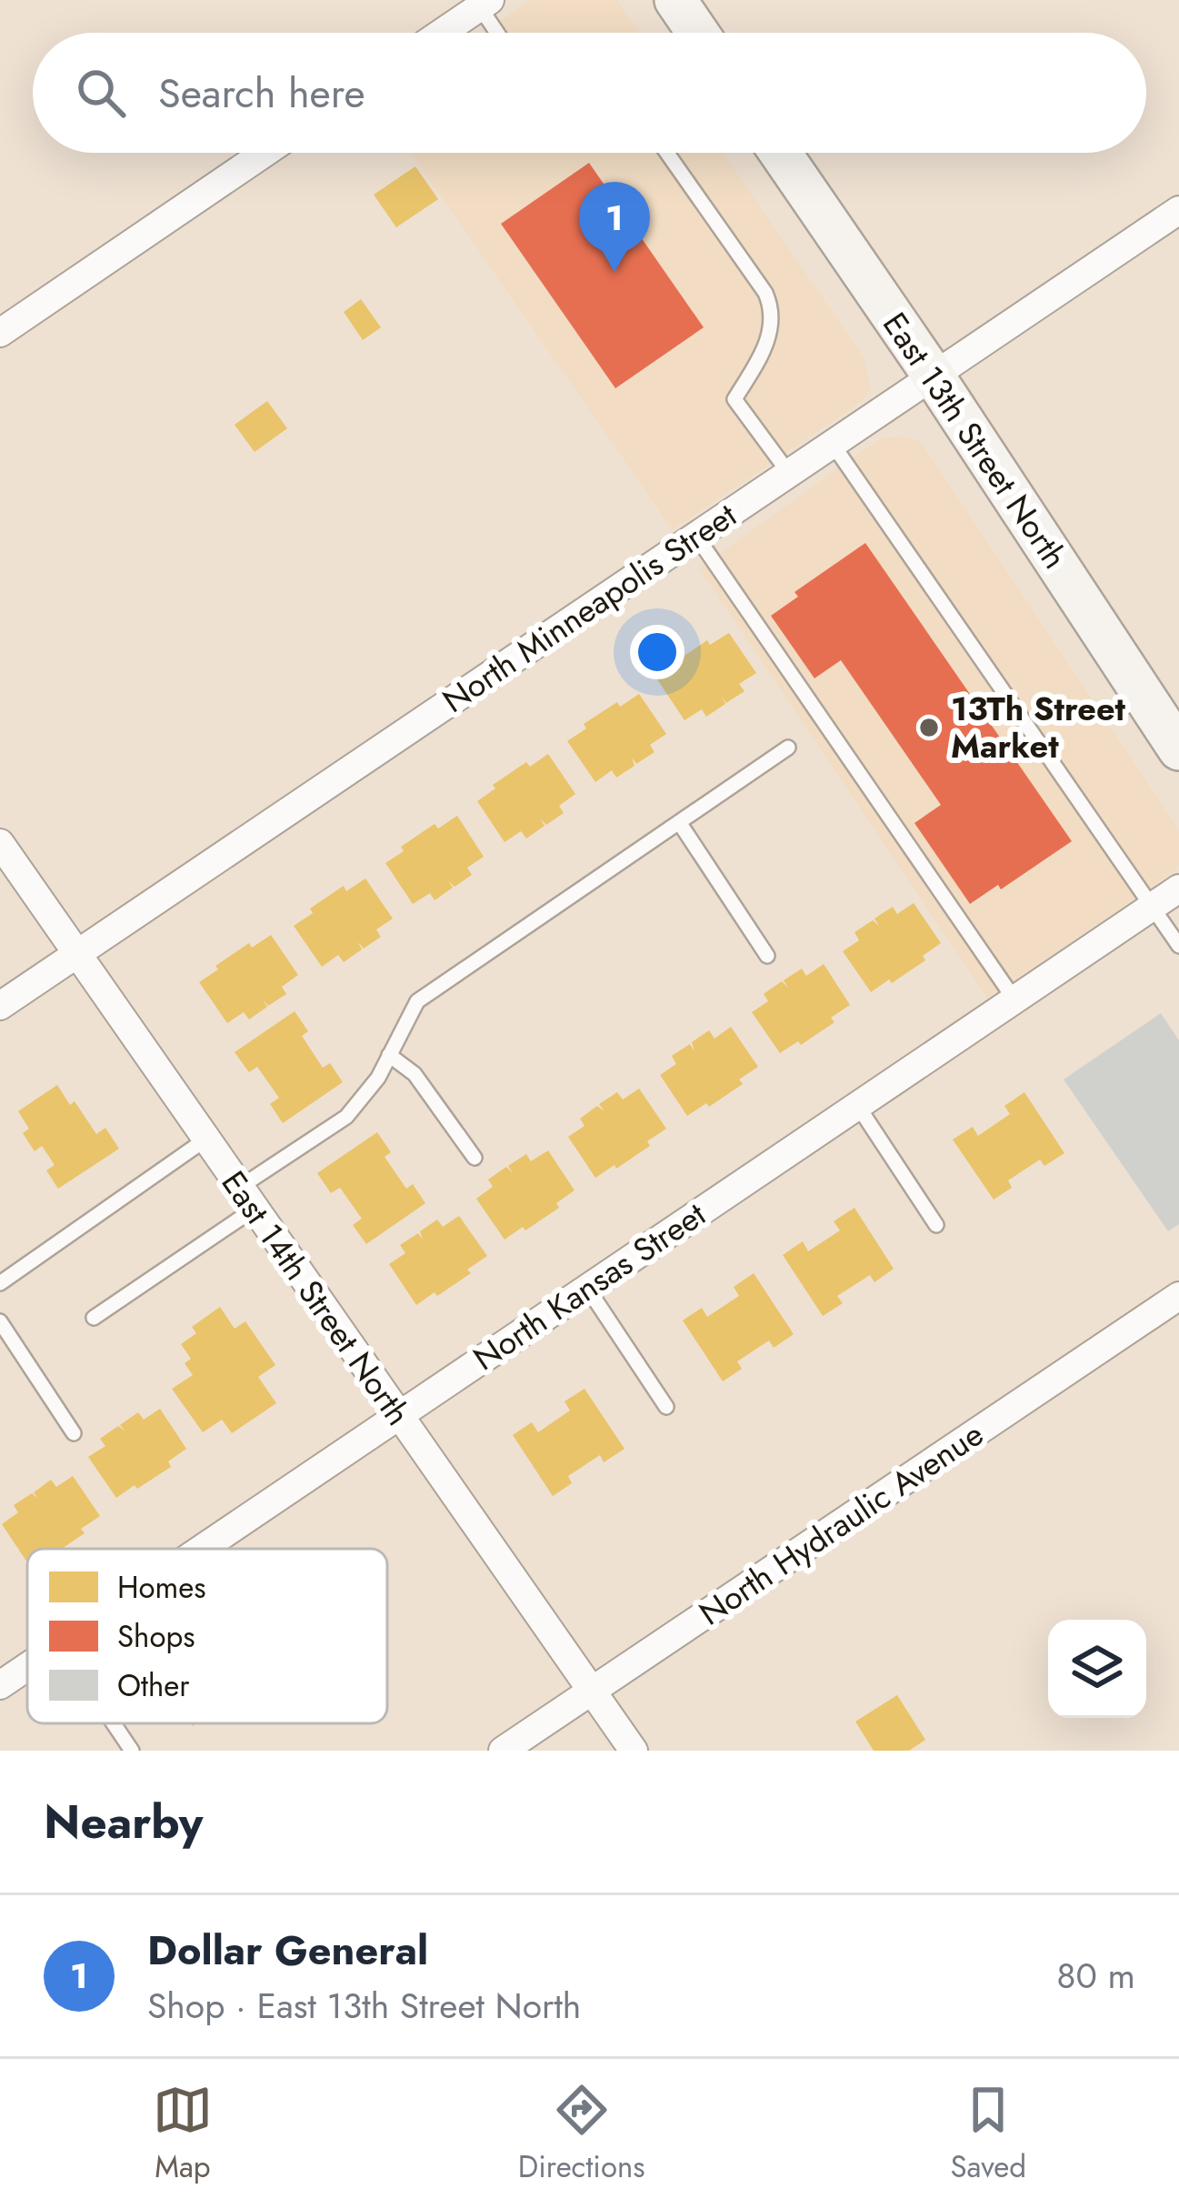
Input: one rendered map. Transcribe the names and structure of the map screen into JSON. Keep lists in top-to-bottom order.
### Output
{
  "streets": {
    "main road": ["East 13th Street North"],
    "street": [
      "North Minneapolis Street",
      "North Kansas Street",
      "East 14th Street North",
      "North Hydraulic Avenue"
    ]
  },
  "crossings": [
    ["East 13th Street North", "North Minneapolis Street"],
    ["North Minneapolis Street", "East 14th Street North"],
    ["North Kansas Street", "East 14th Street North"],
    ["East 14th Street North", "North Hydraulic Avenue"]
  ],
  "places": ["13Th Street Market"],
  "legend": ["Homes", "Shops", "Other"],
  "page": {
    "search": "Search here",
    "pins": "1",
    "heading": "Nearby",
    "list": [
      {
        "mark": "1",
        "name": "Dollar General",
        "note": "Shop · East 13th Street North",
        "value": "80 m"
      }
    ],
    "nav": ["Map", "Directions", "Saved"]
  }
}
